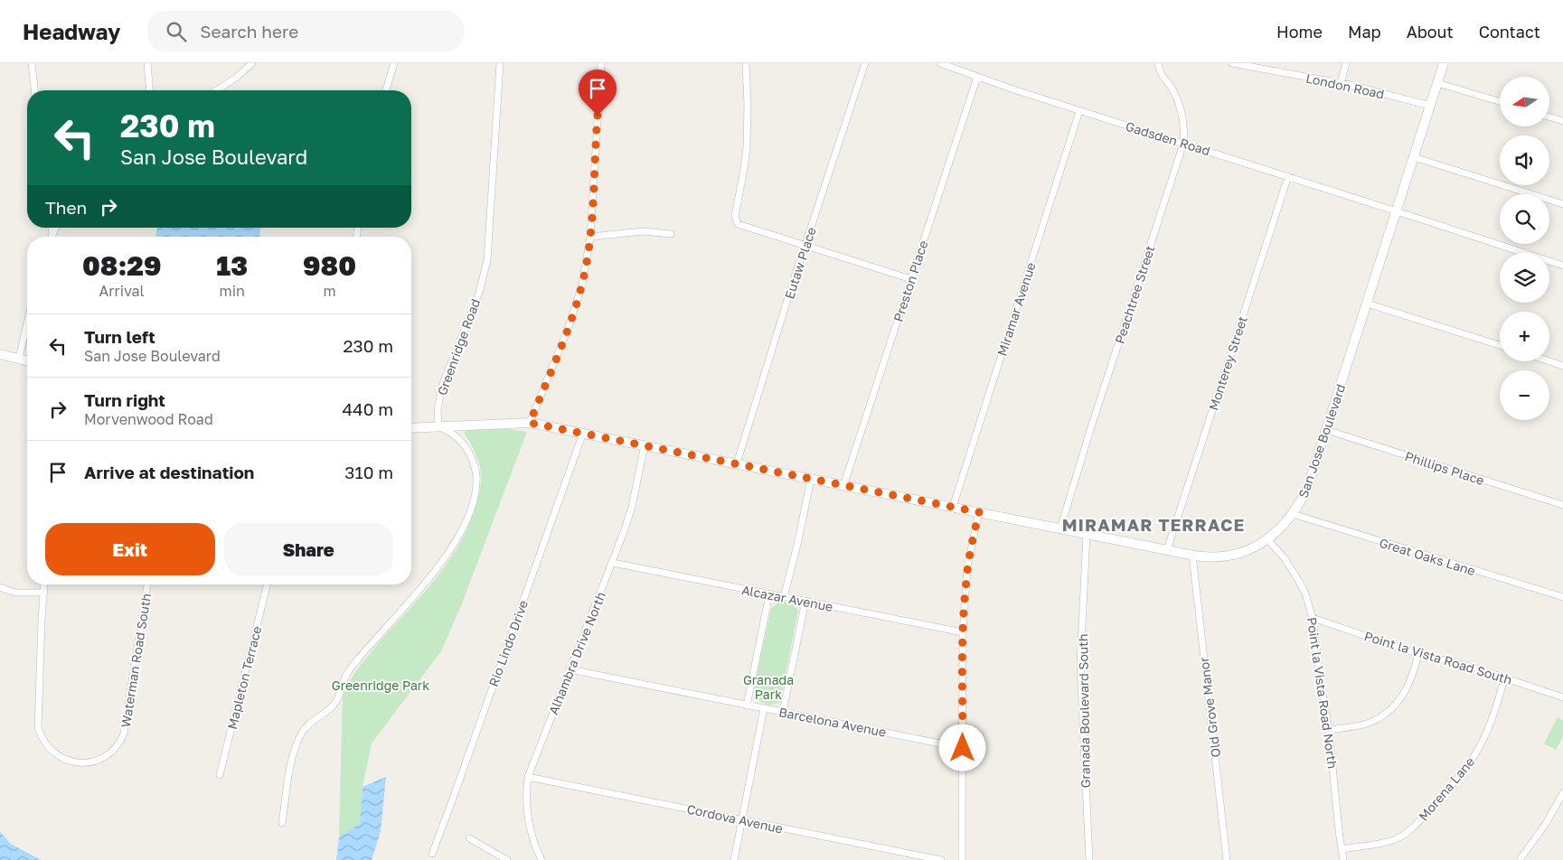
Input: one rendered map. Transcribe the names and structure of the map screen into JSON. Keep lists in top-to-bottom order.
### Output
{
  "streets": {
    "street": [
      "London Road",
      "Gadsden Road",
      "Eutaw Place",
      "Preston Place",
      "Peachtree Street",
      "Miramar Avenue",
      "Greenridge Road",
      "Monterey Street",
      "San Jose Boulevard",
      "Phillips Place",
      "Great Oaks Lane",
      "Alcazar Avenue",
      "Rio Lindo Drive",
      "Alhambra Drive North",
      "Point la Vista Road South",
      "Waterman Road South",
      "Mapleton Terrace",
      "Point la Vista Road North",
      "Old Grove Manor",
      "Granada Boulevard South",
      "Barcelona Avenue",
      "Morena Lane",
      "Cordova Avenue"
    ]
  },
  "crossings": [
    ["London Road", "San Jose Boulevard"],
    ["Gadsden Road", "Preston Place"],
    ["Gadsden Road", "Peachtree Street"],
    ["Gadsden Road", "Miramar Avenue"],
    ["Gadsden Road", "Monterey Street"],
    ["Gadsden Road", "San Jose Boulevard"],
    ["Eutaw Place", "San Jose Boulevard"],
    ["Preston Place", "San Jose Boulevard"],
    ["Peachtree Street", "San Jose Boulevard"],
    ["Miramar Avenue", "San Jose Boulevard"],
    ["Greenridge Road", "San Jose Boulevard"],
    ["Monterey Street", "San Jose Boulevard"],
    ["San Jose Boulevard", "Phillips Place"],
    ["San Jose Boulevard", "Great Oaks Lane"],
    ["San Jose Boulevard", "Rio Lindo Drive"],
    ["San Jose Boulevard", "Alhambra Drive North"],
    ["San Jose Boulevard", "Point la Vista Road North"],
    ["San Jose Boulevard", "Old Grove Manor"],
    ["San Jose Boulevard", "Granada Boulevard South"],
    ["Alcazar Avenue", "Alhambra Drive North"],
    ["Alhambra Drive North", "Barcelona Avenue"],
    ["Alhambra Drive North", "Cordova Avenue"],
    ["Point la Vista Road South", "Point la Vista Road North"],
    ["Point la Vista Road South", "Morena Lane"],
    ["Point la Vista Road North", "Morena Lane"]
  ],
  "districts": ["MIRAMAR TERRACE"],
  "parks": ["Granada Park", "Greenridge Park"],
  "north": "left",
  "page": {
    "header": "Headway",
    "search": "Search here",
    "nav": [
      "Home",
      "Map",
      "About",
      "Contact"
    ],
    "map_buttons": ["+", "−"],
    "turn": ["230 m", "San Jose Boulevard"],
    "then": "Then",
    "eta": [
      "08:29",
      "Arrival",
      "13",
      "min",
      "980",
      "m"
    ],
    "list": [
      {
        "name": "Turn left",
        "note": "San Jose Boulevard",
        "value": "230 m"
      },
      {
        "name": "Turn right",
        "note": "Morvenwood Road",
        "value": "440 m"
      },
      {
        "name": "Arrive at destination",
        "value": "310 m"
      }
    ],
    "buttons": ["Exit", "Share"]
  }
}
